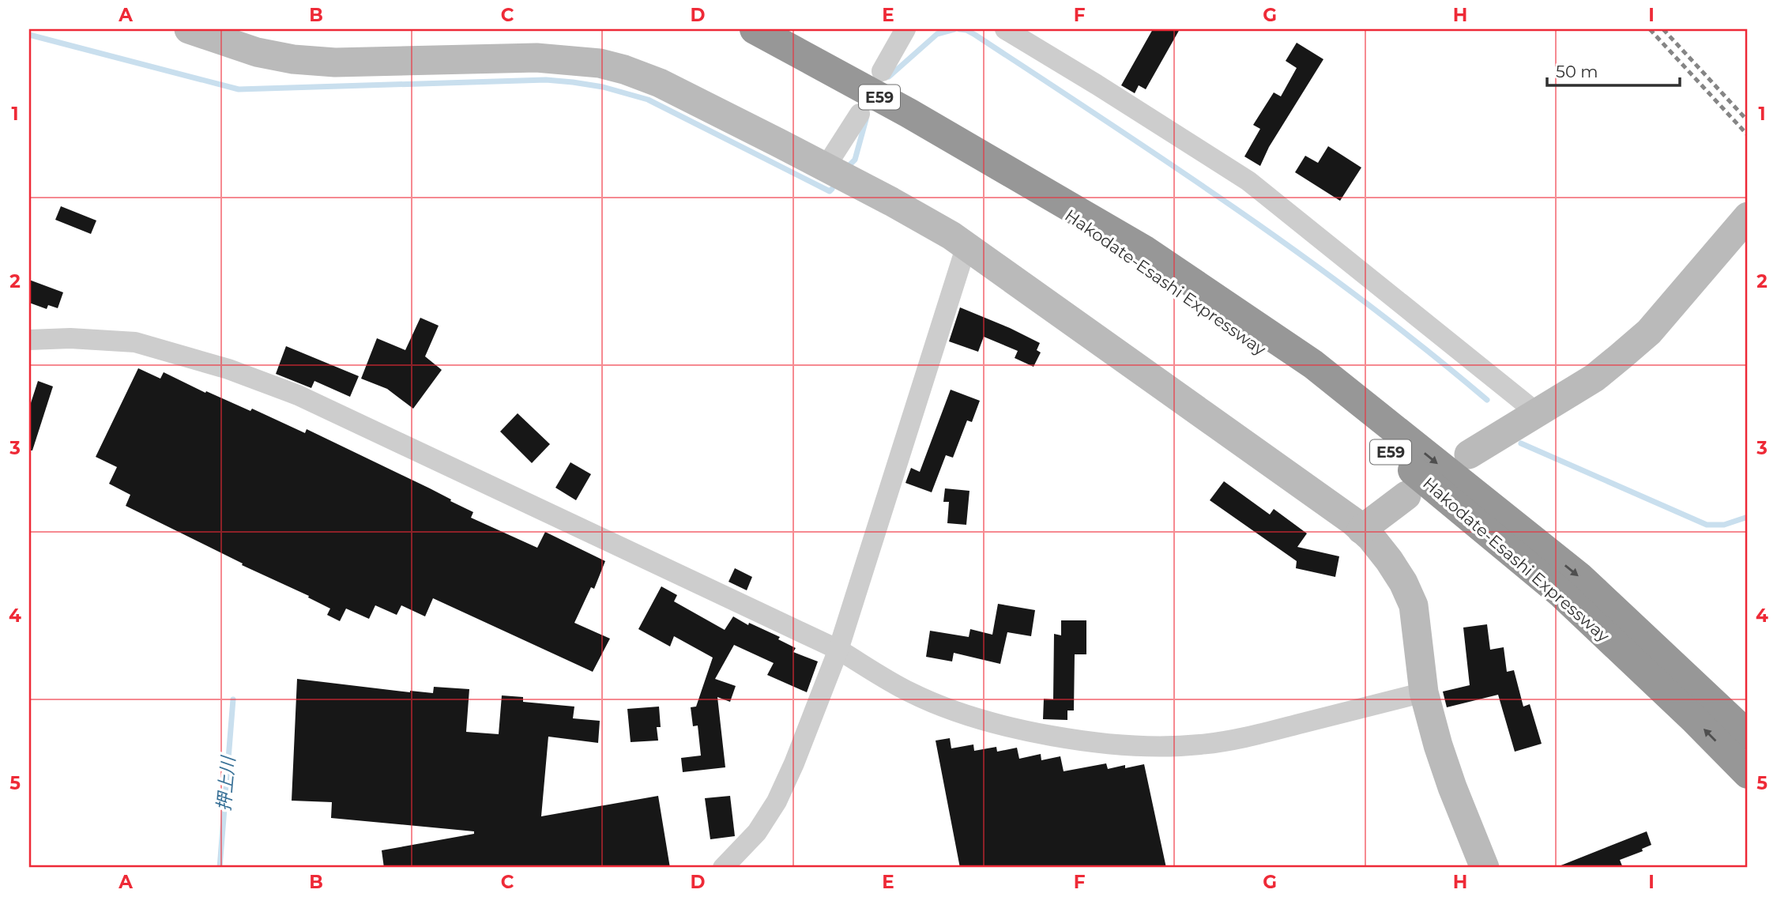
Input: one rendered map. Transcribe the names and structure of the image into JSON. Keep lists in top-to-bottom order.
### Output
{
  "streets": {
    "highway": ["E59", "Hakodate-Esashi Expressway"]
  },
  "water": ["押上川"],
  "scale_bar": "50 m",
  "grid": {
    "columns": [
      "A",
      "B",
      "C",
      "D",
      "E",
      "F",
      "G",
      "H",
      "I"
    ],
    "rows": [
      "1",
      "2",
      "3",
      "4",
      "5"
    ]
  }
}
